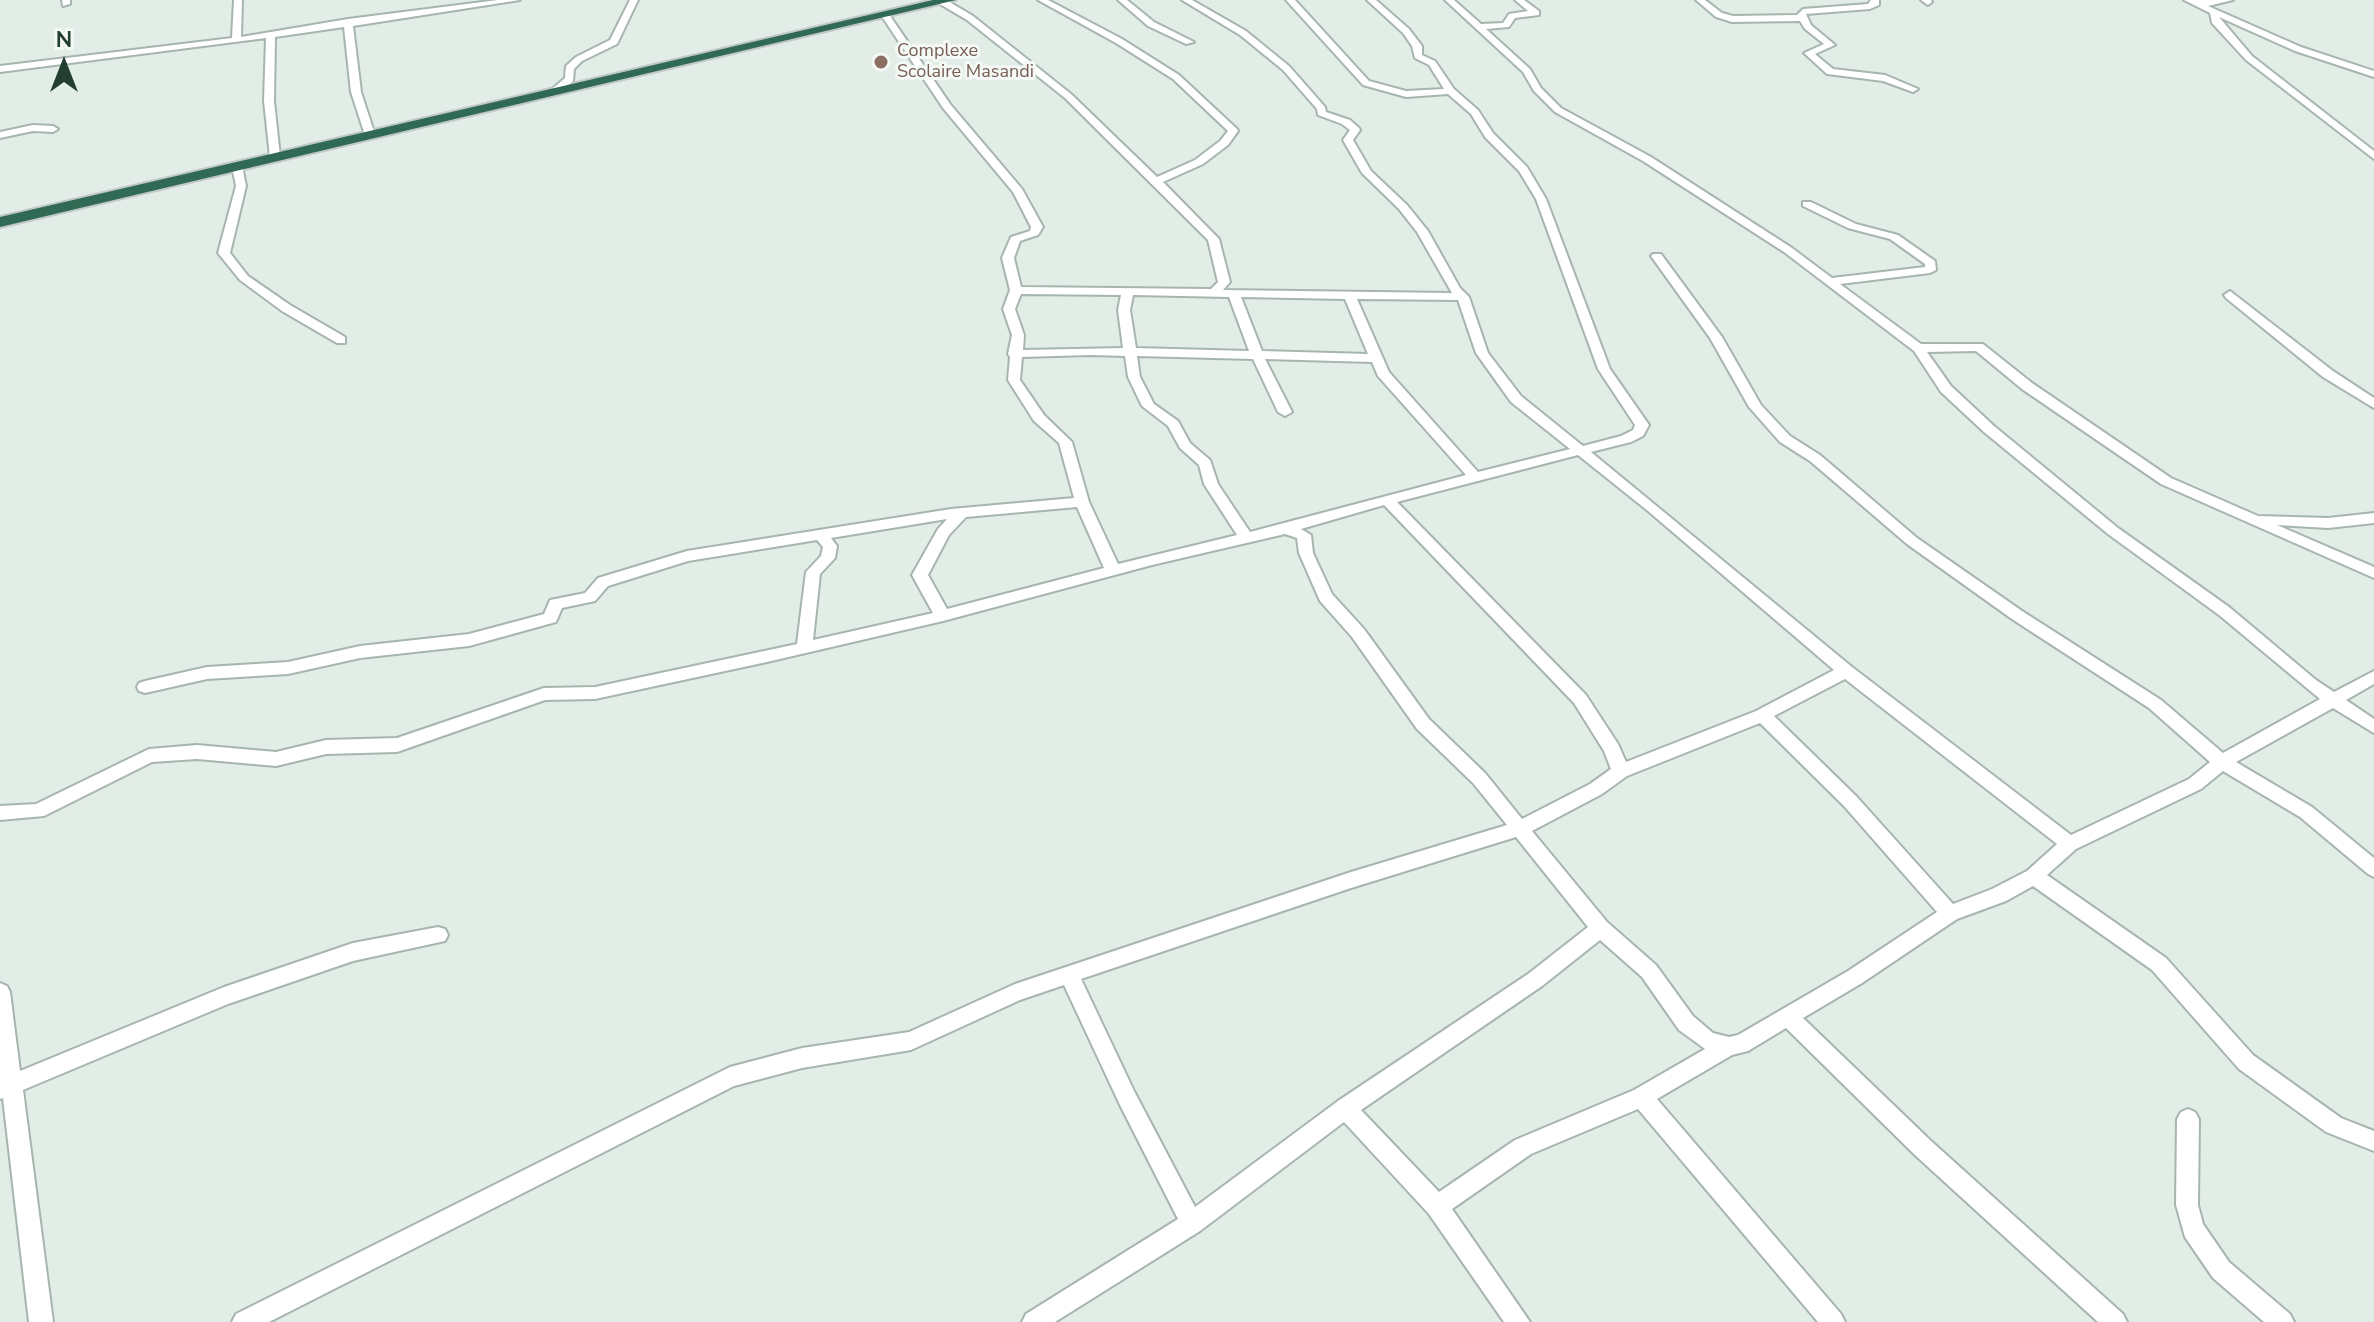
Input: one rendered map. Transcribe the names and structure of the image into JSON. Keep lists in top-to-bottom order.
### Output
{
  "places": ["Complexe Scolaire Masandi"],
  "north": "top"
}
